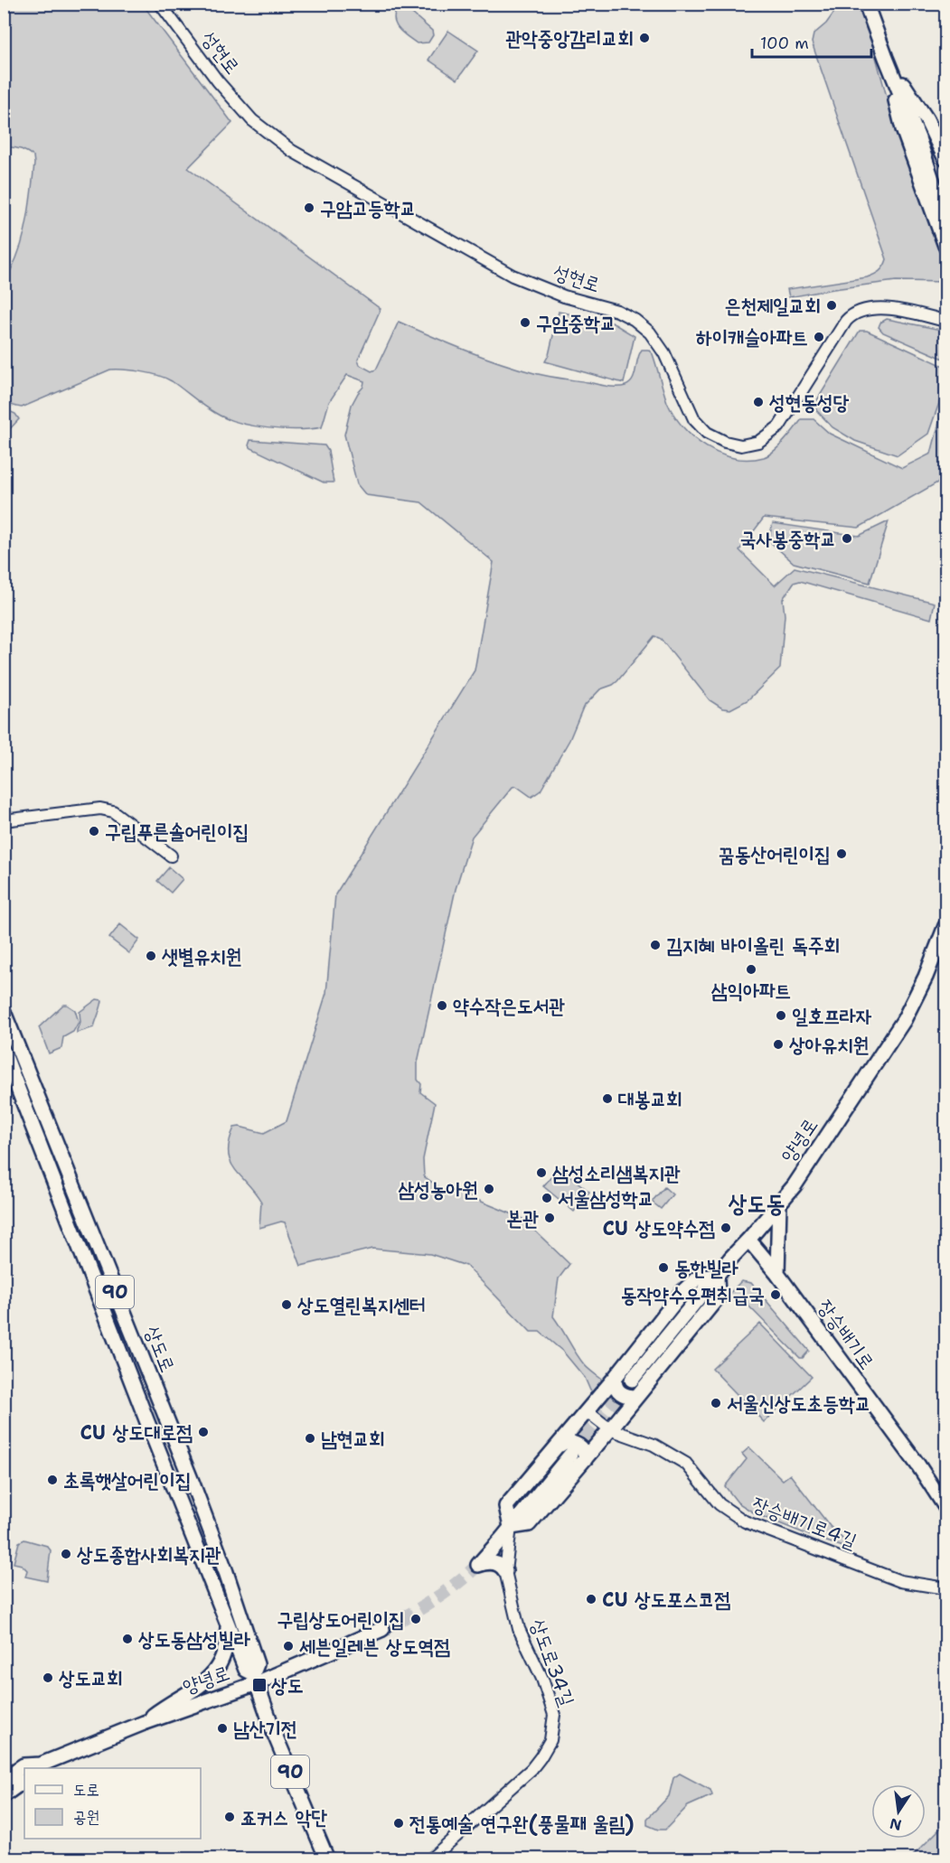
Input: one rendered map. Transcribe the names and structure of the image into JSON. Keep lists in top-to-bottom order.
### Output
{
  "streets": {
    "main road": [
      "양녕로",
      "90",
      "장승배기로",
      "상도로"
    ],
    "street": ["성현로", "장승배기로4길", "상도로34길"]
  },
  "crossings": [
    ["양녕로", "장승배기로"],
    ["양녕로", "상도로"]
  ],
  "districts": ["상도동"],
  "places": {
    "other": [
      "관악중앙감리교회",
      "구암고등학교",
      "은천제일교회",
      "구암중학교",
      "하이캐슬아파트",
      "성현동성당",
      "국사봉중학교",
      "구립푸른솔어린이집",
      "꿈동산어린이집",
      "김지혜 바이올린 독주회",
      "샛별유치원",
      "삼익아파트",
      "약수작은도서관",
      "일호프라자",
      "상아유치원",
      "대봉교회",
      "삼성소리샘복지관",
      "삼성농아원",
      "서울삼성학교",
      "본관",
      "CU 상도약수점",
      "동한빌라",
      "동작약수우편취급국",
      "상도열린복지센터",
      "서울신상도초등학교",
      "CU 상도대로점",
      "남현교회",
      "초록햇살어린이집",
      "상도종합사회복지관",
      "CU 상도포스코점",
      "구립상도어린이집",
      "상도동삼성빌라",
      "세븐일레븐 상도역점",
      "상도교회",
      "남산기전",
      "죠커스 악단",
      "전통예술 연구완(풍물패 울림)"
    ],
    "transit": ["상도"]
  },
  "legend": ["도로", "공원"],
  "scale_bar": "100 m",
  "north": "bottom"
}
